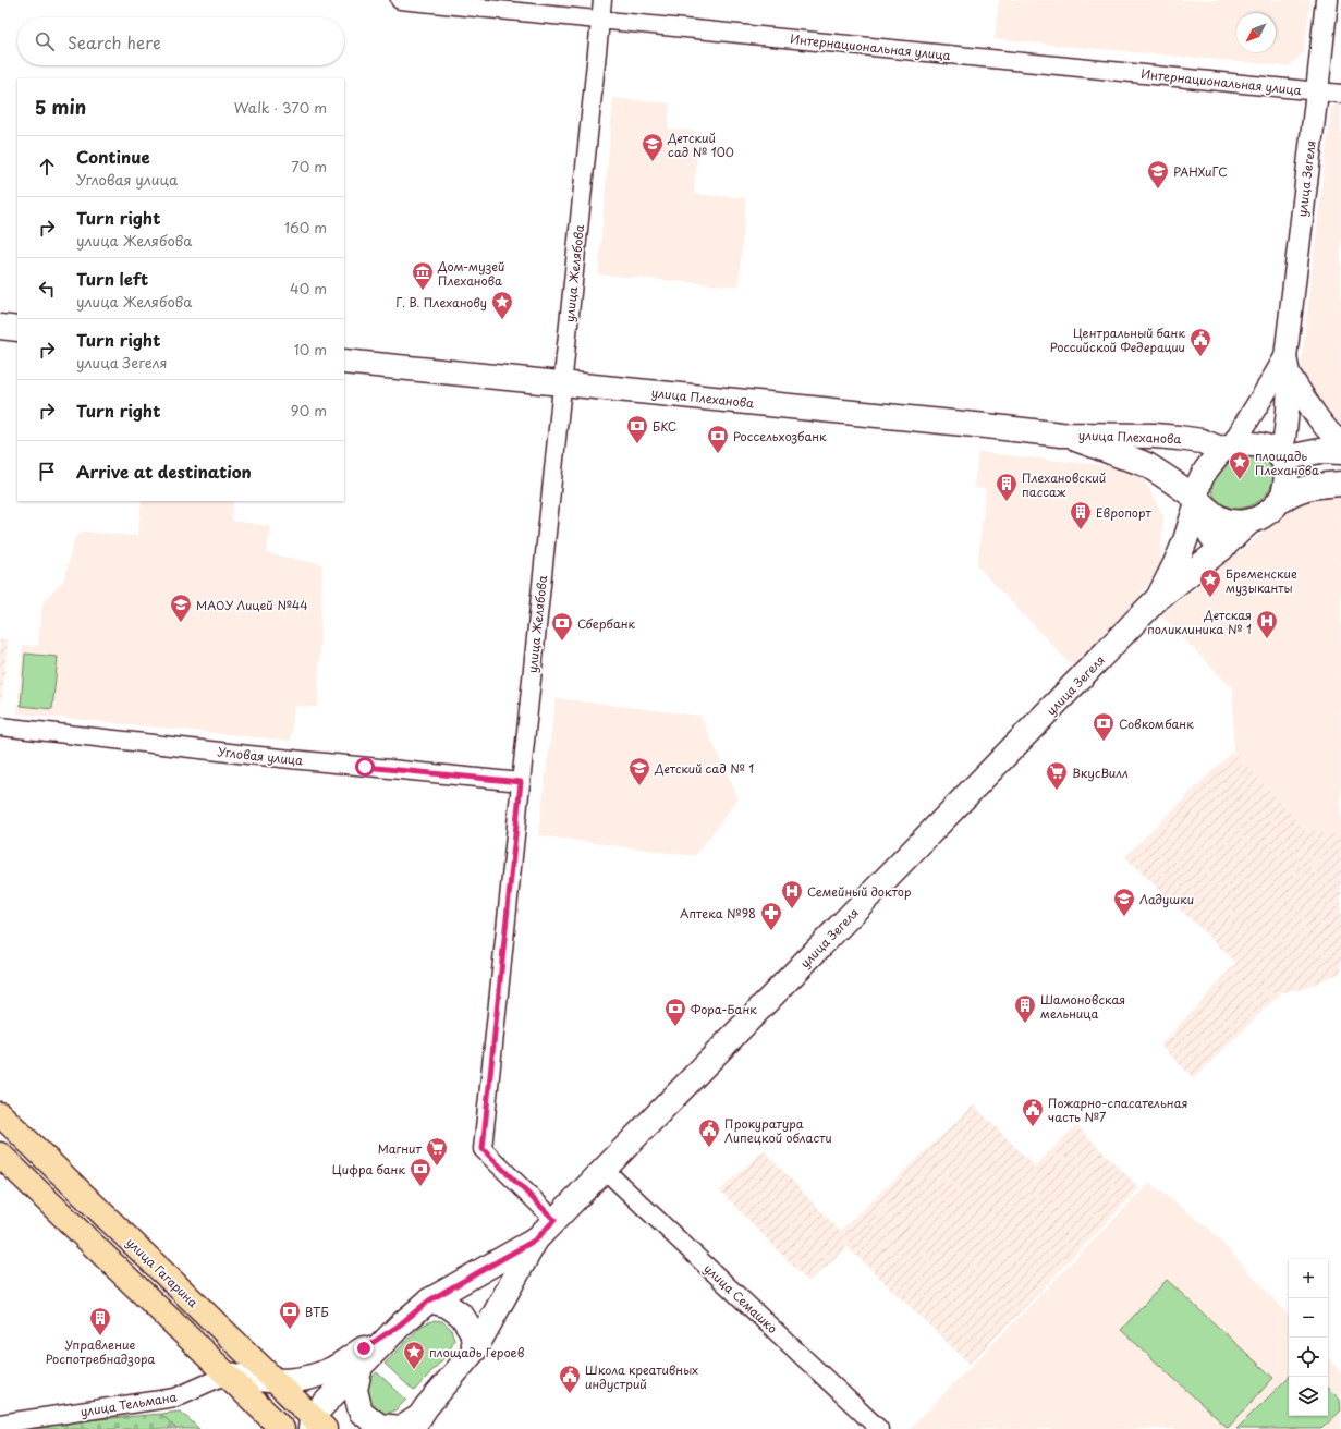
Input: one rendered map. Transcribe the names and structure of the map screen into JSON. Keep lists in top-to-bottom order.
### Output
{
  "streets": {
    "main road": ["улица Зегеля", "улица Плеханова", "улица Гагарина"],
    "street": [
      "Интернациональная улица",
      "улица Желябова",
      "Угловая улица",
      "улица Семашко",
      "улица Тельмана"
    ]
  },
  "crossings": [
    ["Интернациональная улица", "улица Зегеля"],
    ["Интернациональная улица", "улица Желябова"],
    ["улица Зегеля", "улица Желябова"],
    ["улица Зегеля", "улица Плеханова"],
    ["улица Зегеля", "улица Семашко"],
    ["улица Желябова", "улица Плеханова"],
    ["улица Желябова", "Угловая улица"]
  ],
  "places": {
    "school or university": [
      "Детский сад № 100",
      "РАНХиГС",
      "МАОУ Лицей №44",
      "Детский сад № 1",
      "Ладушки"
    ],
    "museum": ["Дом-музей Плеханова"],
    "place": [
      "Г. В. Плеханову",
      "площадь Плеханова",
      "Бременские музыканты",
      "площадь Героев"
    ],
    "public building": [
      "Центральный банк Российской Федерации",
      "Пожарно-спасательная часть №7",
      "Прокуратура Липецкой области",
      "Школа креативных индустрий"
    ],
    "bank": [
      "БКС",
      "Россельхозбанк",
      "Сбербанк",
      "Совкомбанк",
      "Фора-Банк",
      "Цифра банк",
      "ВТБ"
    ],
    "building": [
      "Плехановский пассаж",
      "Европорт",
      "Шамоновская мельница",
      "Управление Роспотребнадзора"
    ],
    "hospital": ["Детская поликлиника № 1", "Семейный доктор"],
    "supermarket": ["ВкусВилл", "Магнит"],
    "pharmacy": ["Аптека №98"]
  },
  "north": "bottom left",
  "page": {
    "search": "Search here",
    "heading": ["5 min", "Walk · 370 m"],
    "list": [
      ["Continue", "Угловая улица", "70 m"],
      ["Turn right", "улица Желябова", "160 m"],
      ["Turn left", "улица Желябова", "40 m"],
      ["Turn right", "улица Зегеля", "10 m"],
      ["Turn right", "90 m"],
      "Arrive at destination"
    ],
    "map_buttons": ["+", "−"]
  }
}
